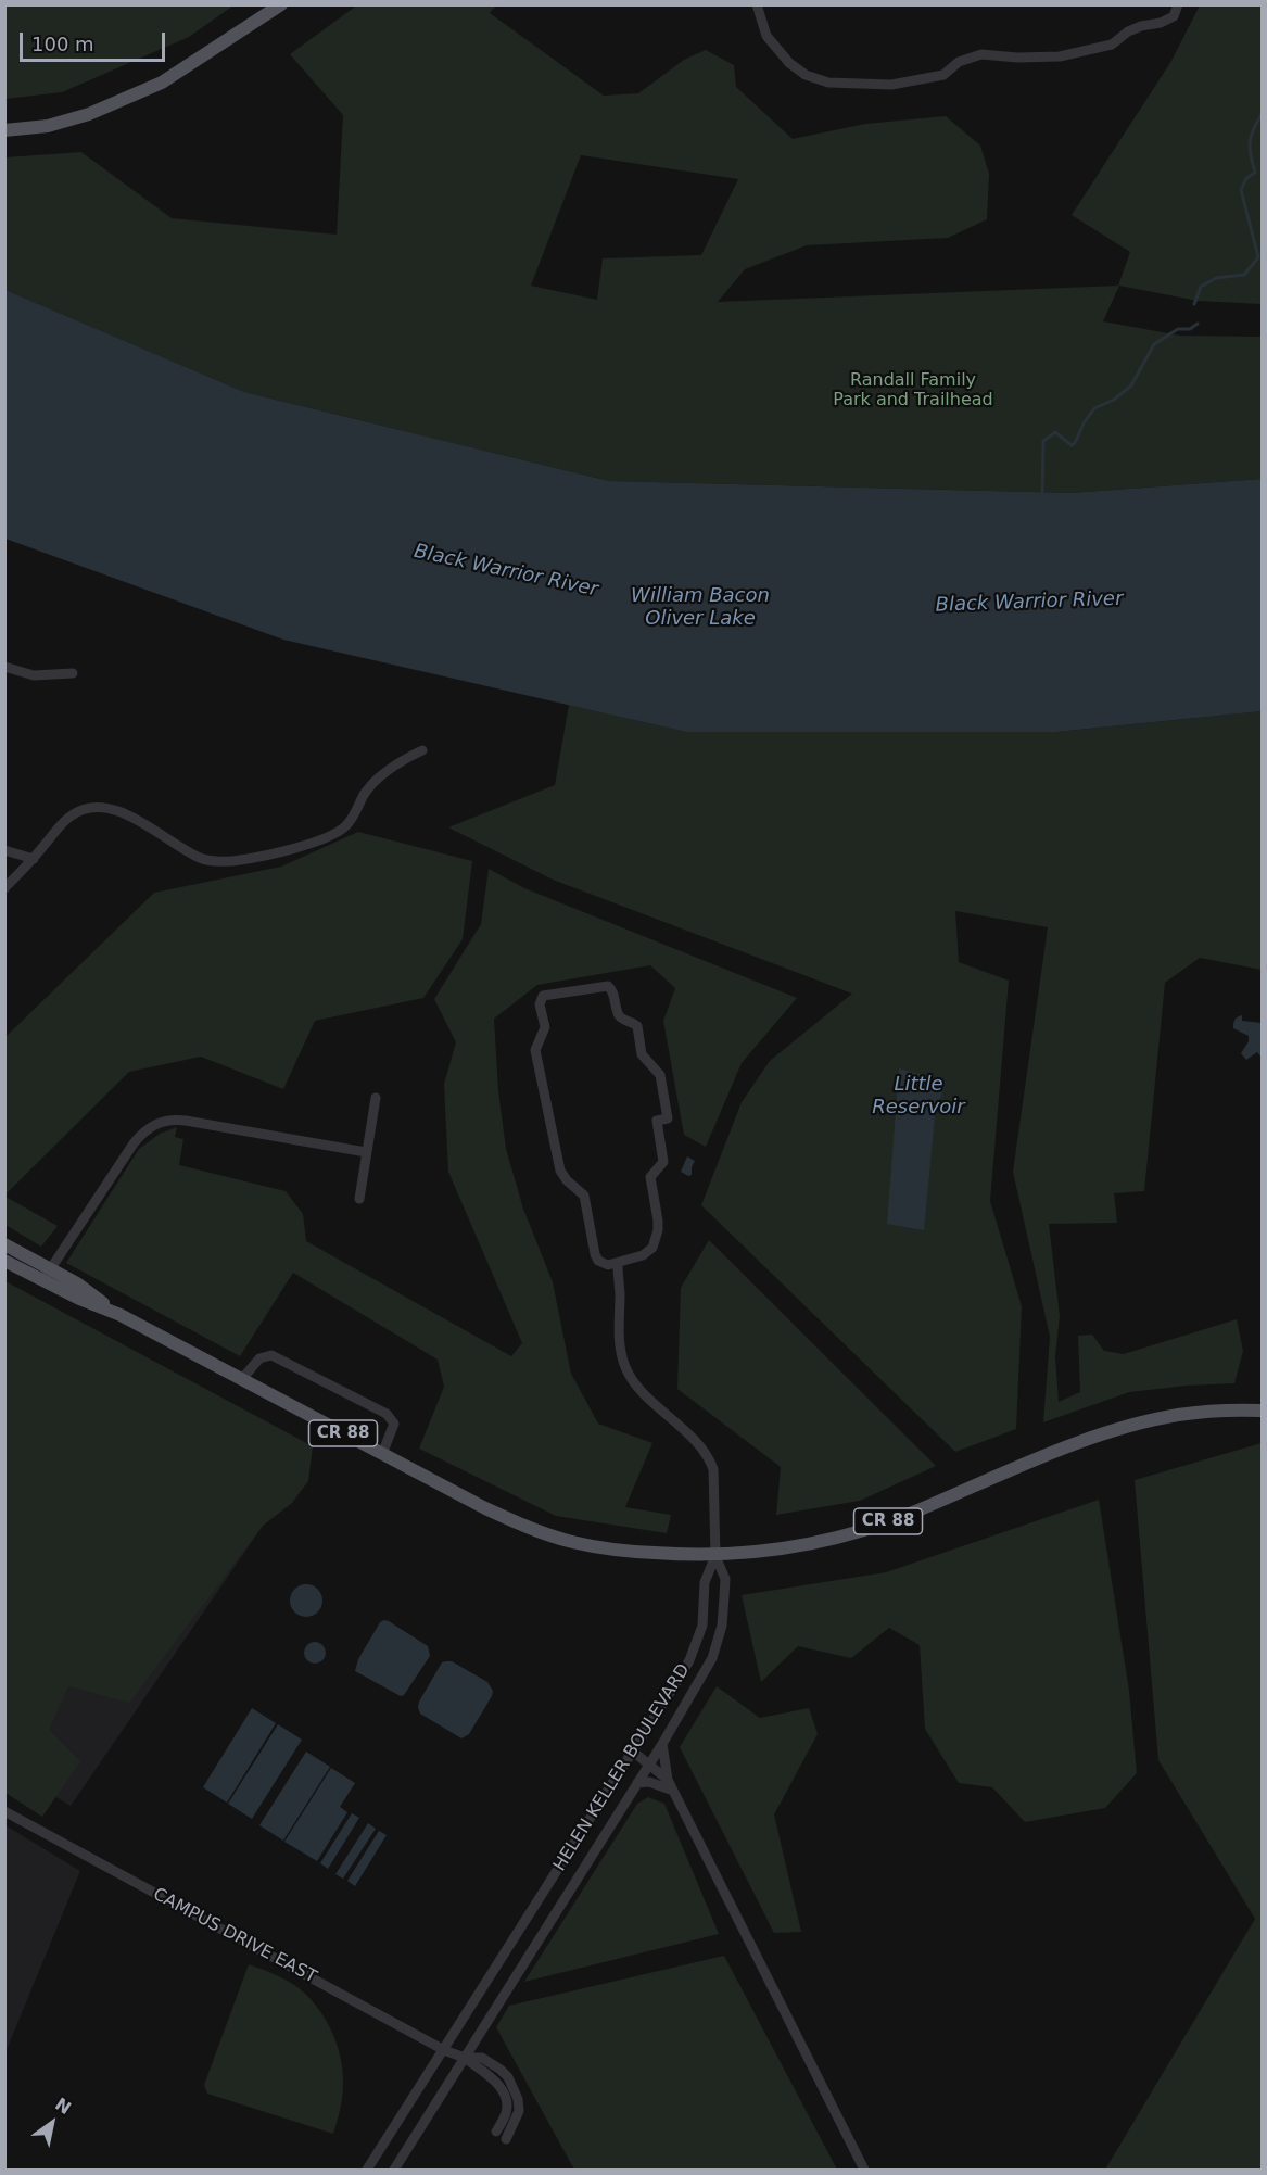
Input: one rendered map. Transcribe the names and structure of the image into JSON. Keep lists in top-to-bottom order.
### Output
{
  "streets": {
    "main road": ["CR 88"],
    "street": ["HELEN KELLER BOULEVARD", "CAMPUS DRIVE EAST"]
  },
  "crossings": [
    ["CR 88", "HELEN KELLER BOULEVARD"],
    ["HELEN KELLER BOULEVARD", "CAMPUS DRIVE EAST"]
  ],
  "water": ["Black Warrior River", "William Bacon Oliver Lake", "Little Reservoir"],
  "parks": ["Randall Family Park and Trailhead"],
  "scale_bar": "100 m",
  "north": "top right"
}
